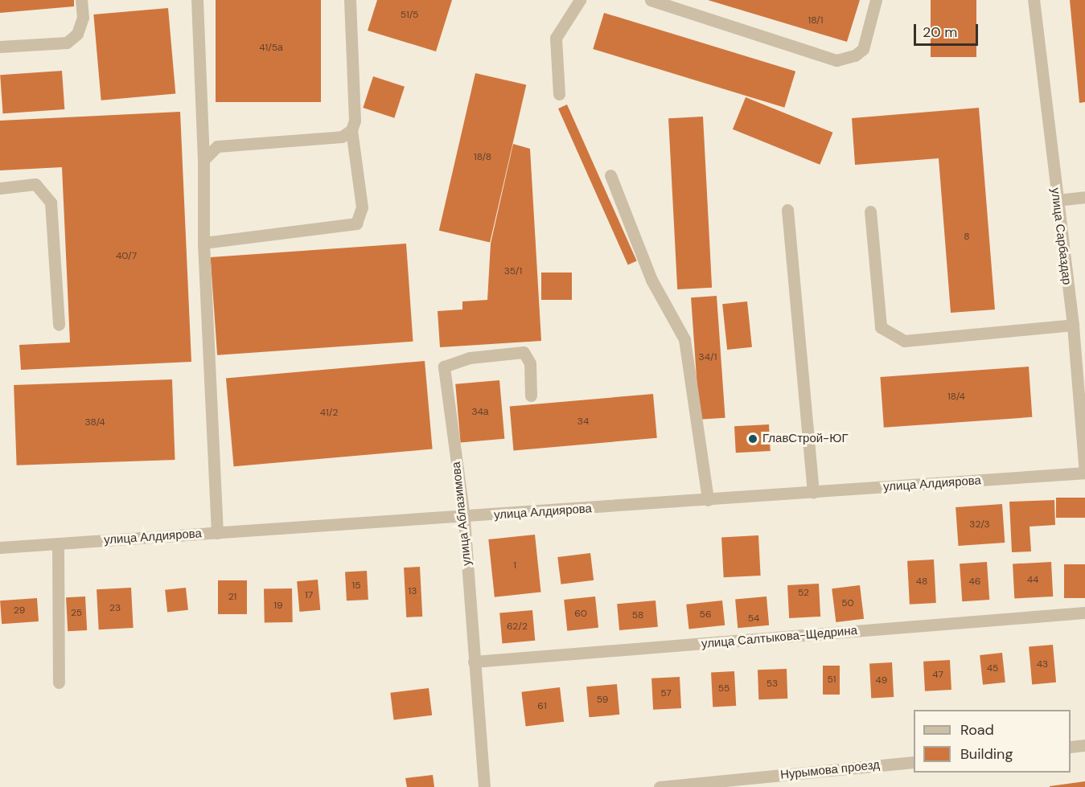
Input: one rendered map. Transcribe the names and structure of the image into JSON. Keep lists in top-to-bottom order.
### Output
{
  "streets": {
    "street": [
      "улица Сарбаздар",
      "улица Алдиярова",
      "улица Аблазимова",
      "улица Салтыкова-Щедрина",
      "Нурымова проезд"
    ]
  },
  "crossings": [
    ["улица Сарбаздар", "улица Алдиярова"],
    ["улица Алдиярова", "улица Аблазимова"],
    ["улица Аблазимова", "улица Салтыкова-Щедрина"]
  ],
  "places": ["ГлавСтрой-ЮГ"],
  "house_numbers": [
    "51/5",
    "18/1",
    "41/5а",
    "18/8",
    "8",
    "40/7",
    "35/1",
    "34/1",
    "18/4",
    "34а",
    "41/2",
    "34",
    "38/4",
    "32/3",
    "1",
    "44",
    "48",
    "46",
    "15",
    "13",
    "52",
    "17",
    "21",
    "50",
    "19",
    "23",
    "29",
    "25",
    "60",
    "56",
    "58",
    "54",
    "62/2",
    "43",
    "45",
    "47",
    "51",
    "49",
    "53",
    "55",
    "57",
    "59",
    "61"
  ],
  "legend": ["Road", "Building"],
  "scale_bar": "20 m"
}
